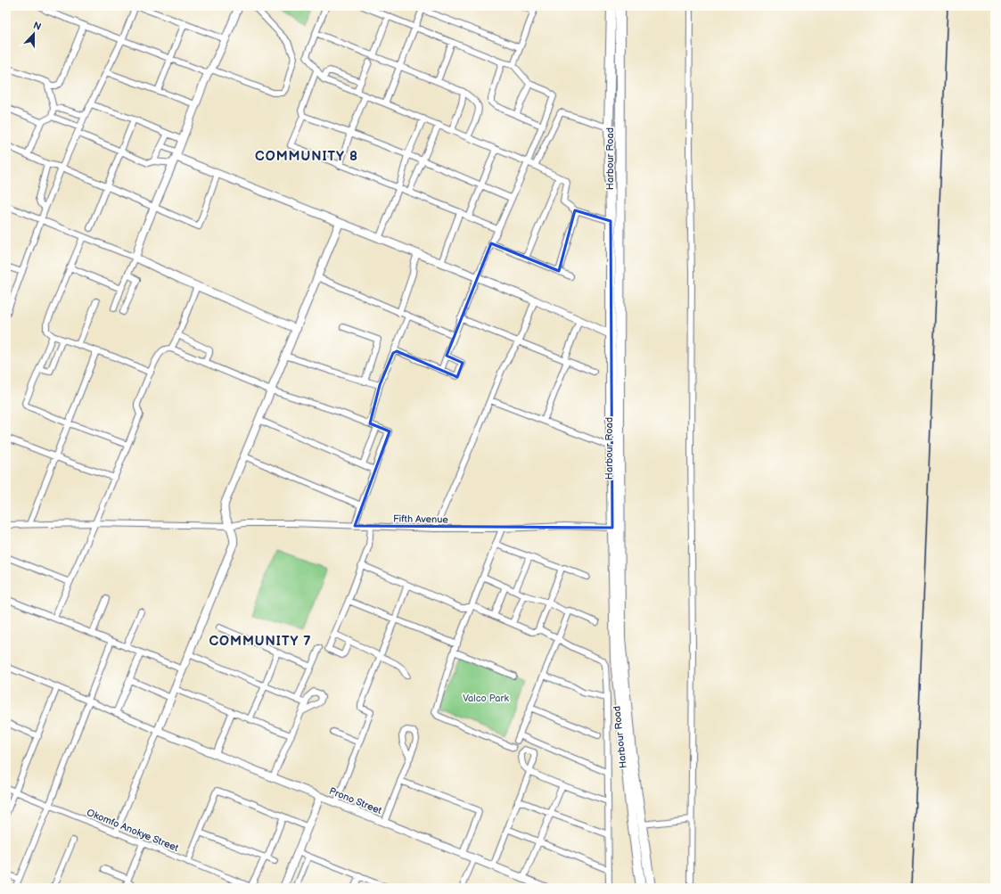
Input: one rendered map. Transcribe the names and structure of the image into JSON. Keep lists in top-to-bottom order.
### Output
{
  "streets": {
    "highway": ["Harbour Road"],
    "street": ["Fifth Avenue", "Prono Street", "Okomfo Anokye Street"]
  },
  "crossings": [
    ["Harbour Road", "Fifth Avenue"]
  ],
  "districts": ["COMMUNITY 8", "COMMUNITY 7"],
  "parks": ["Valco Park"],
  "north": "top"
}
